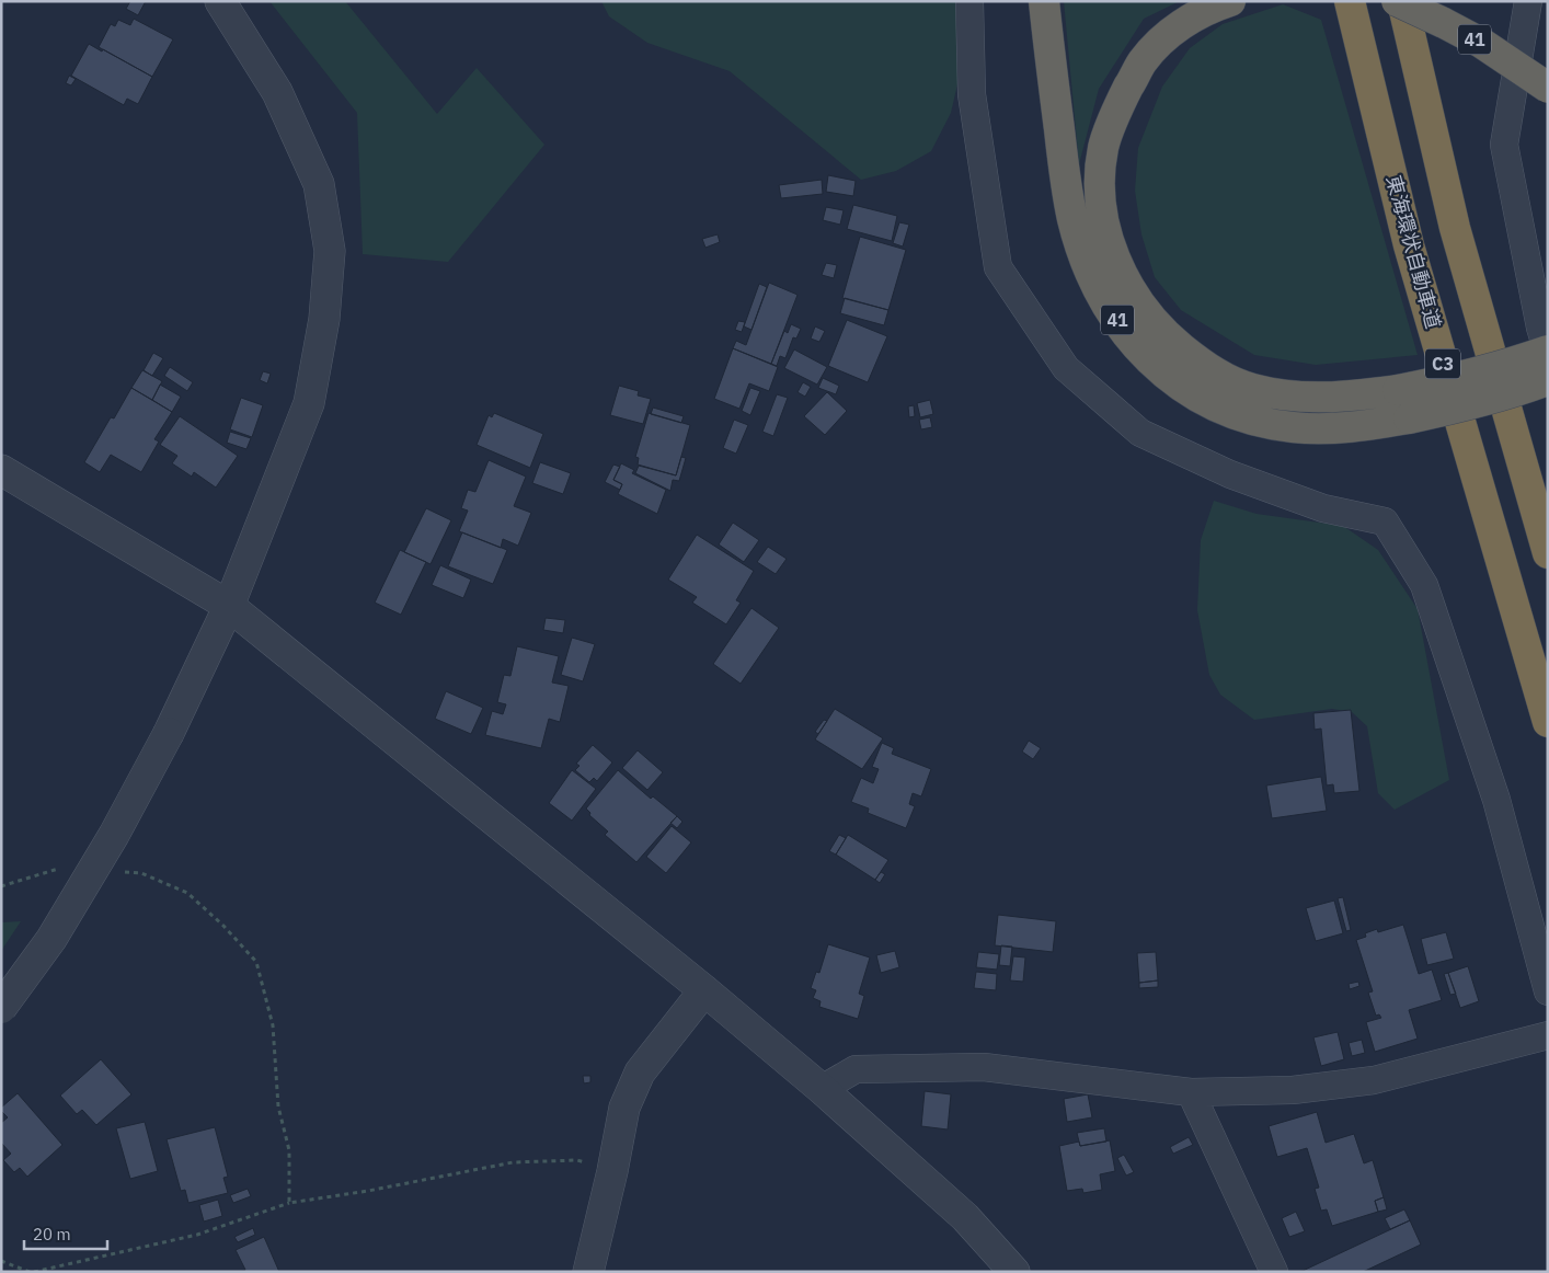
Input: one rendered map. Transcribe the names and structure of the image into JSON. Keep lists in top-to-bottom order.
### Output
{
  "streets": {
    "highway": ["41", "東海環状自動車道", "C3"]
  },
  "scale_bar": "20 m"
}
